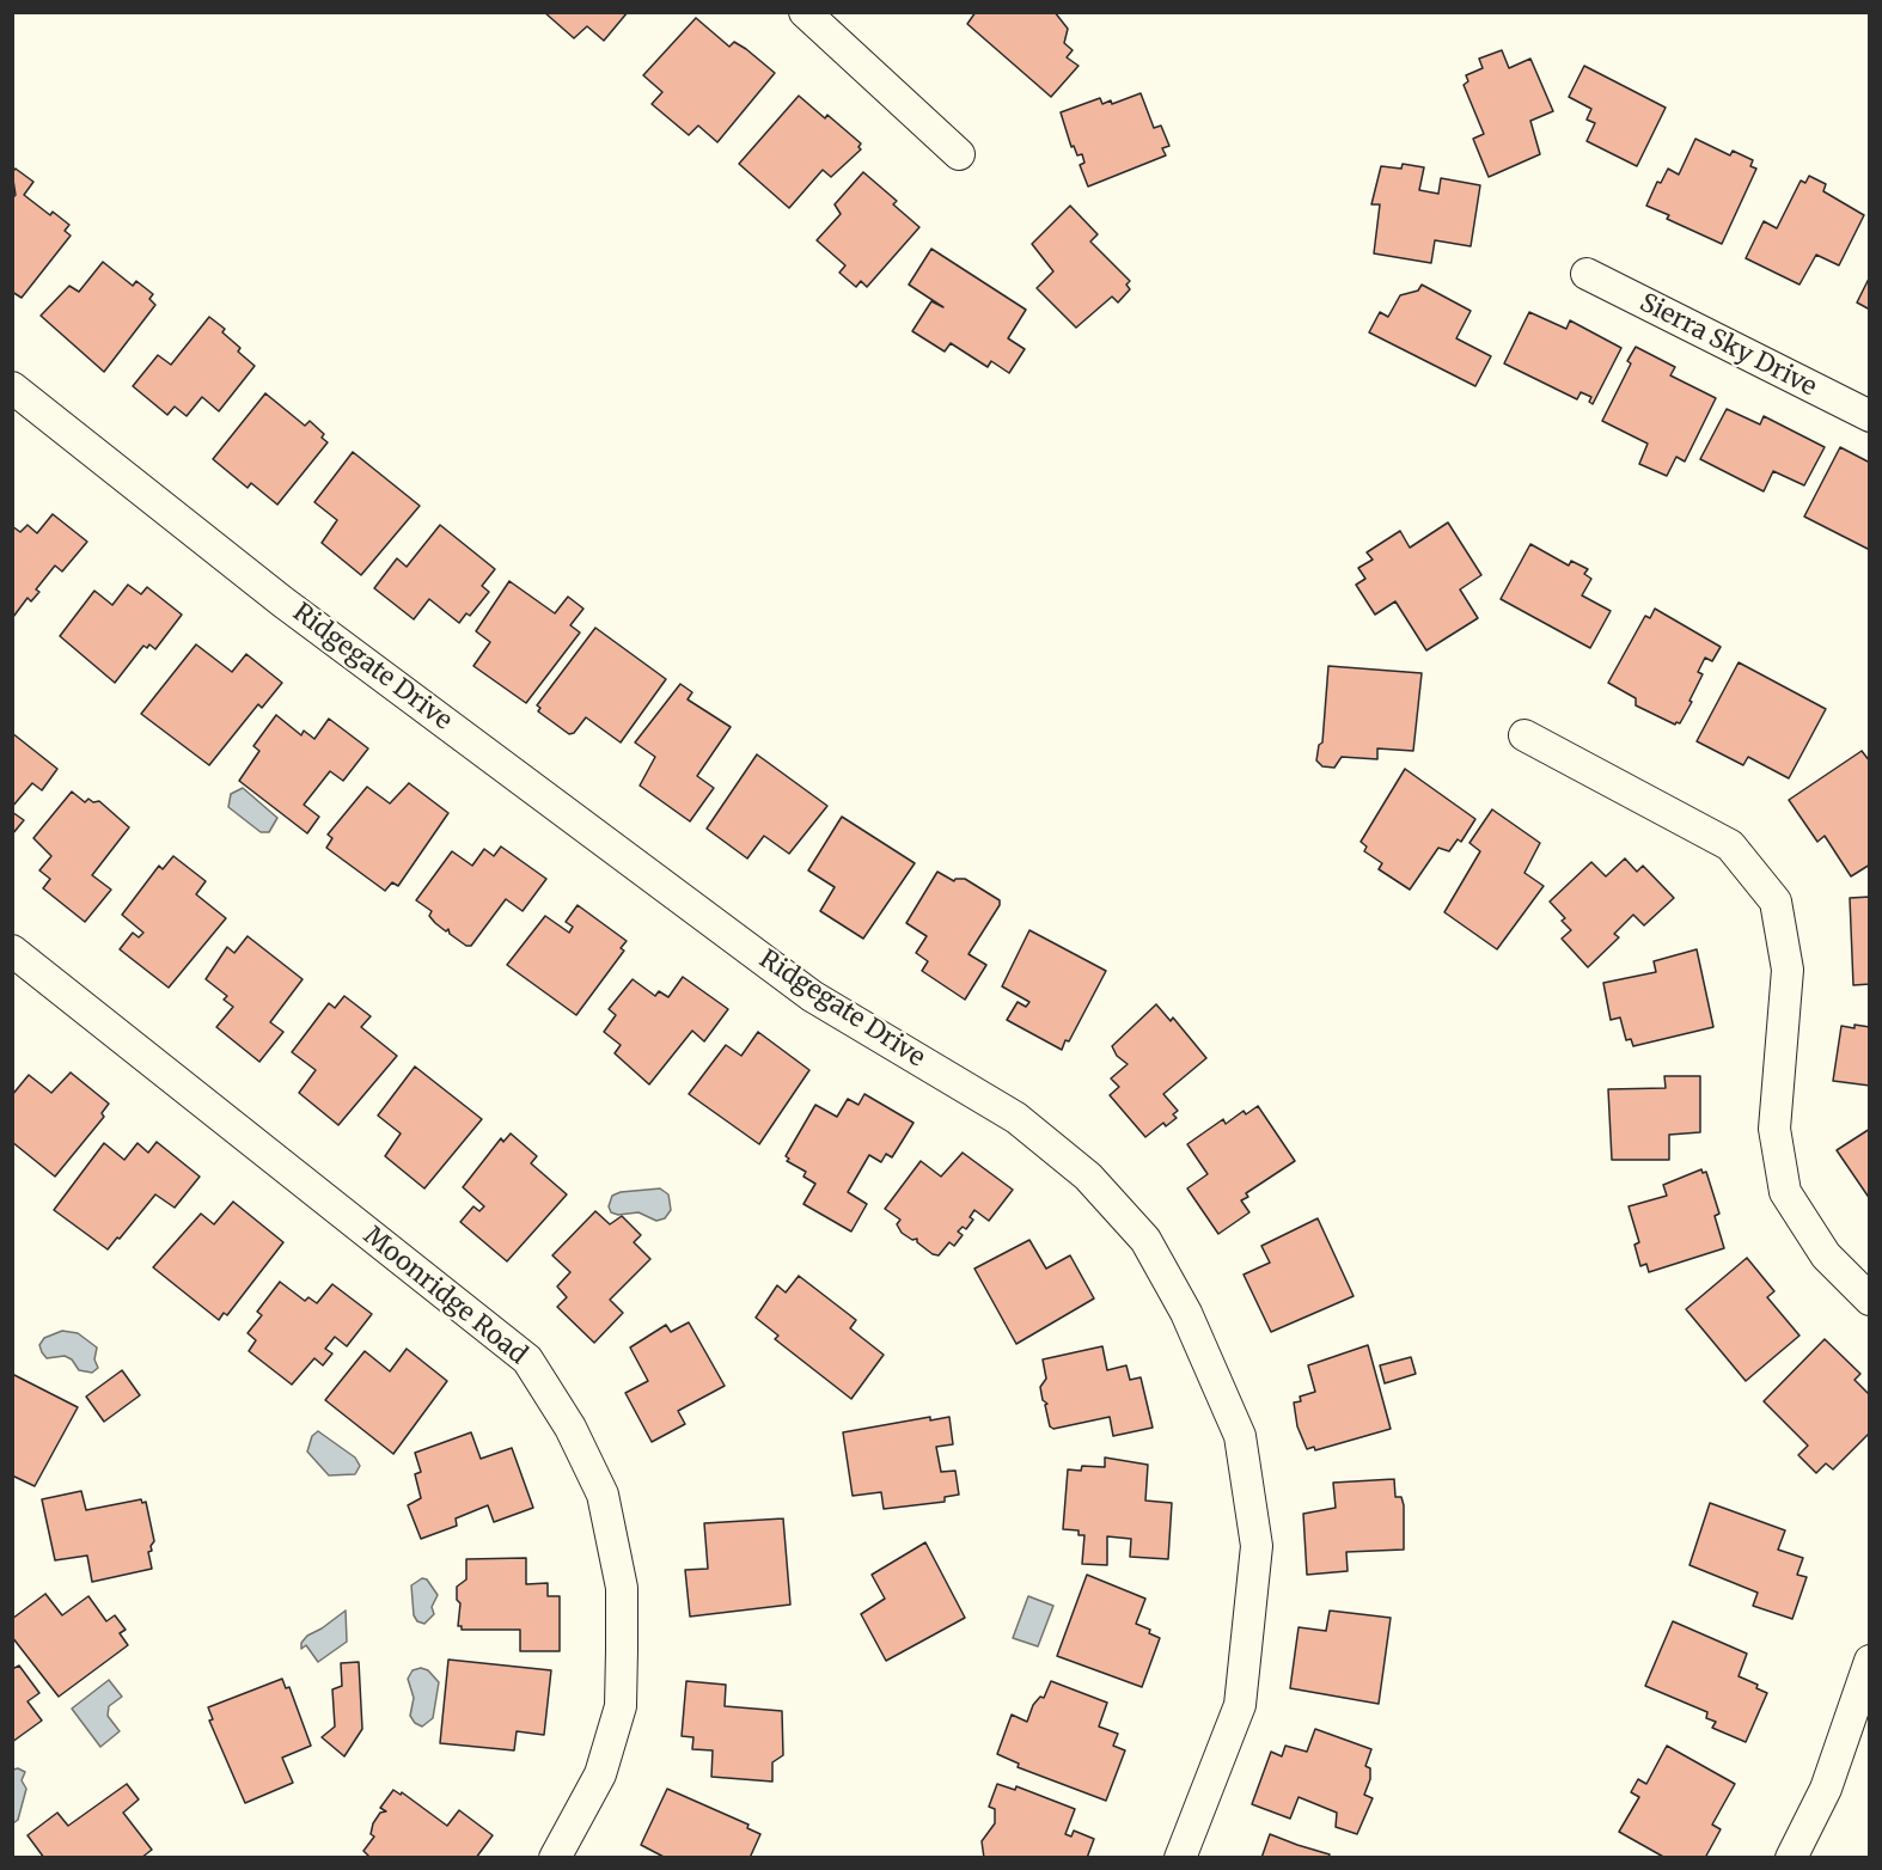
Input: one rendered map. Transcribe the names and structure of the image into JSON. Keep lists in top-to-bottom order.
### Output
{
  "streets": {
    "street": ["Sierra Sky Drive", "Ridgegate Drive", "Moonridge Road"]
  }
}
